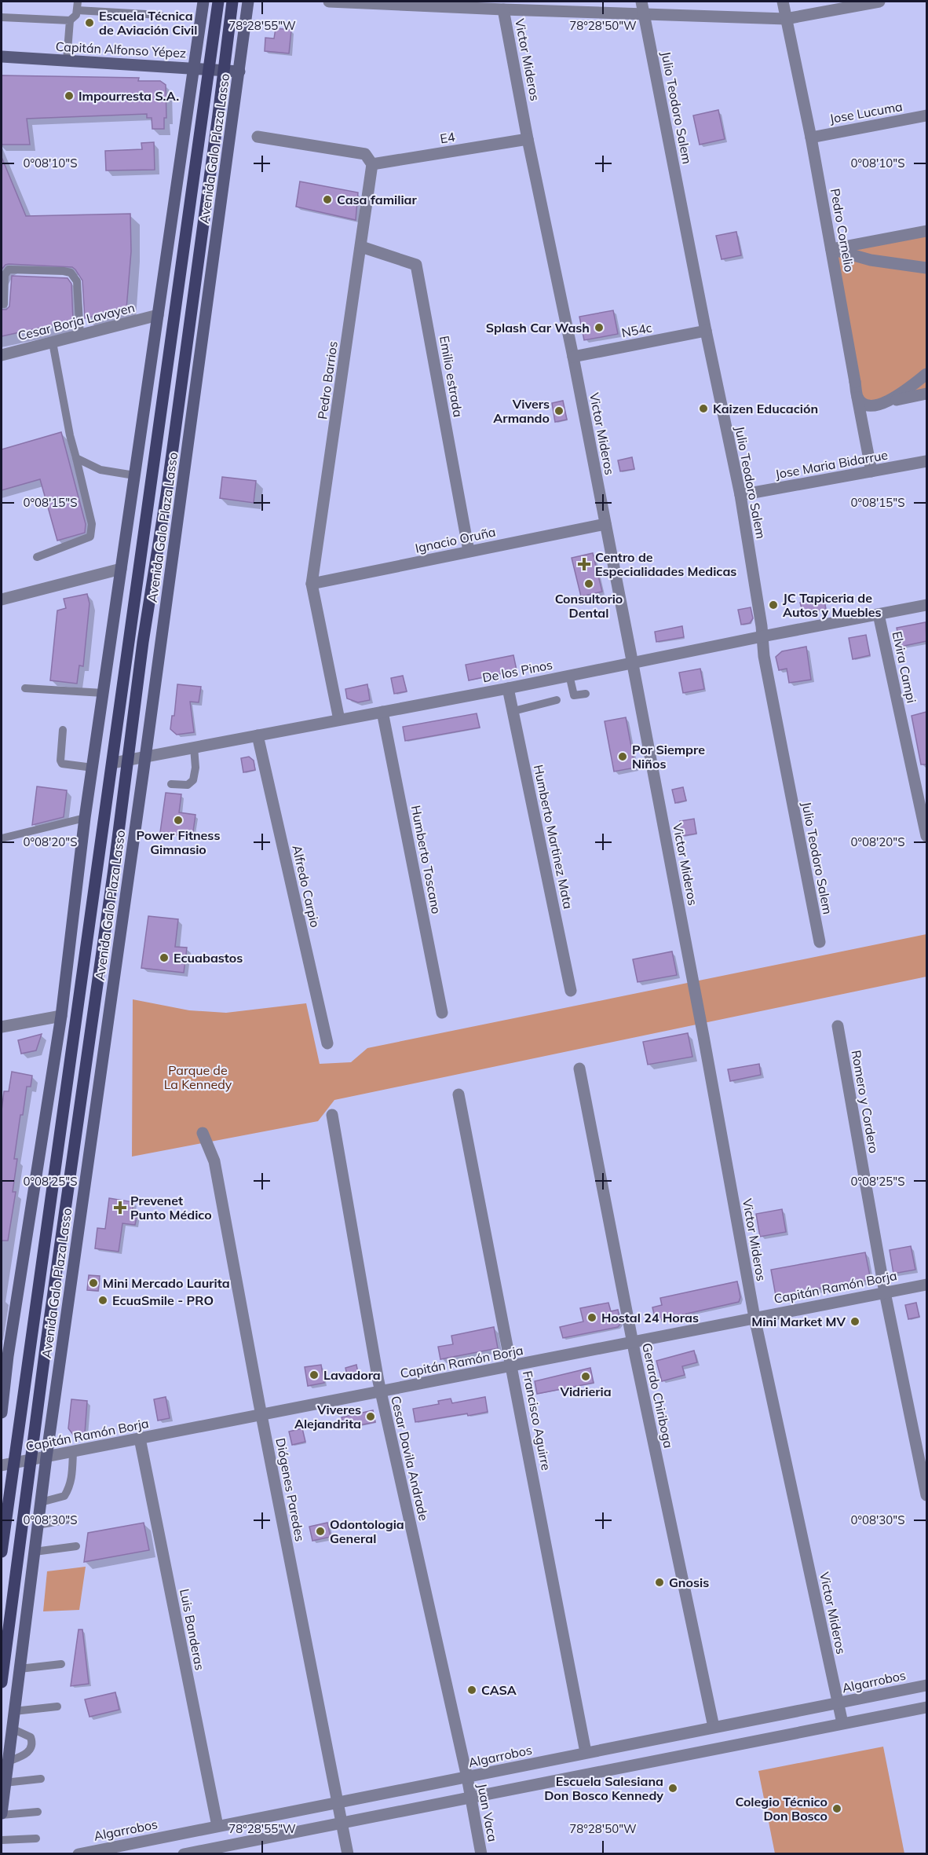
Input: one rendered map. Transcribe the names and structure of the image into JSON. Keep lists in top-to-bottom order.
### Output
{
  "streets": {
    "main road": ["Capitán Alfonso Yépez", "Avenida Galo Plaza Lasso"],
    "street": [
      "Victor Mideros",
      "Julio Teodoro Salem",
      "Jose Lucuma",
      "E4",
      "Pedro Cornelio",
      "Cesar Borja Lavayen",
      "N54c",
      "Emilio estrada",
      "Pedro Barrios",
      "Jose Maria Bidarrue",
      "Ignacio Oruña",
      "Elvira Campi",
      "De los Pinos",
      "Humberto Martinez Mata",
      "Humberto Toscano",
      "Alfredo Carpio",
      "Romero y Cordero",
      "Capitán Ramón Borja",
      "Gerardo Chiriboga",
      "Francisco Aguirre",
      "Cesar Davila Andrade",
      "Diógenes Paredes",
      "Luis Banderas",
      "Algarrobos",
      "Juan Vaca"
    ]
  },
  "crossings": [
    ["Capitán Alfonso Yépez", "Avenida Galo Plaza Lasso"],
    ["Victor Mideros", "E4"],
    ["Victor Mideros", "N54c"],
    ["Victor Mideros", "Ignacio Oruña"],
    ["Victor Mideros", "De los Pinos"],
    ["Victor Mideros", "Capitán Ramón Borja"],
    ["Victor Mideros", "Algarrobos"],
    ["Julio Teodoro Salem", "N54c"],
    ["Julio Teodoro Salem", "Jose Maria Bidarrue"],
    ["Julio Teodoro Salem", "De los Pinos"],
    ["Jose Lucuma", "Pedro Cornelio"],
    ["E4", "Pedro Barrios"],
    ["Avenida Galo Plaza Lasso", "De los Pinos"],
    ["Avenida Galo Plaza Lasso", "Capitán Ramón Borja"],
    ["Pedro Cornelio", "Jose Maria Bidarrue"],
    ["Emilio estrada", "Pedro Barrios"],
    ["Emilio estrada", "Ignacio Oruña"],
    ["Pedro Barrios", "Ignacio Oruña"],
    ["Pedro Barrios", "De los Pinos"],
    ["Elvira Campi", "De los Pinos"],
    ["De los Pinos", "Humberto Martinez Mata"],
    ["De los Pinos", "Humberto Toscano"],
    ["De los Pinos", "Alfredo Carpio"],
    ["Romero y Cordero", "Capitán Ramón Borja"],
    ["Capitán Ramón Borja", "Gerardo Chiriboga"],
    ["Capitán Ramón Borja", "Francisco Aguirre"],
    ["Capitán Ramón Borja", "Cesar Davila Andrade"],
    ["Capitán Ramón Borja", "Diógenes Paredes"],
    ["Capitán Ramón Borja", "Luis Banderas"],
    ["Gerardo Chiriboga", "Algarrobos"],
    ["Francisco Aguirre", "Algarrobos"],
    ["Cesar Davila Andrade", "Algarrobos"],
    ["Cesar Davila Andrade", "Juan Vaca"],
    ["Diógenes Paredes", "Algarrobos"],
    ["Luis Banderas", "Algarrobos"],
    ["Algarrobos", "Juan Vaca"]
  ],
  "parks": ["Parque de La Kennedy"],
  "places": {
    "other": [
      "Escuela Técnica de Aviación Civil",
      "Impourresta S.A.",
      "Casa familiar",
      "Splash Car Wash",
      "Kaizen Educación",
      "Vivers Armando",
      "Consultorio Dental",
      "JC Tapiceria de Autos y Muebles",
      "Por Siempre Niños",
      "Power Fitness Gimnasio",
      "Ecuabastos",
      "Mini Mercado Laurita",
      "EcuaSmile - PRO",
      "Hostal 24 Horas",
      "Mini Market MV",
      "Lavadora",
      "Vidrieria",
      "Viveres Alejandrita",
      "Odontologia General",
      "Gnosis",
      "CASA",
      "Escuela Salesiana Don Bosco Kennedy",
      "Colegio Técnico Don Bosco"
    ],
    "health": ["Centro de Especialidades Medicas", "Prevenet Punto Médico"]
  },
  "coordinates": [
    "78°28'55\"W",
    "78°28'50\"W",
    "0°08'10\"S",
    "0°08'15\"S",
    "0°08'20\"S",
    "0°08'25\"S",
    "0°08'30\"S"
  ]
}
